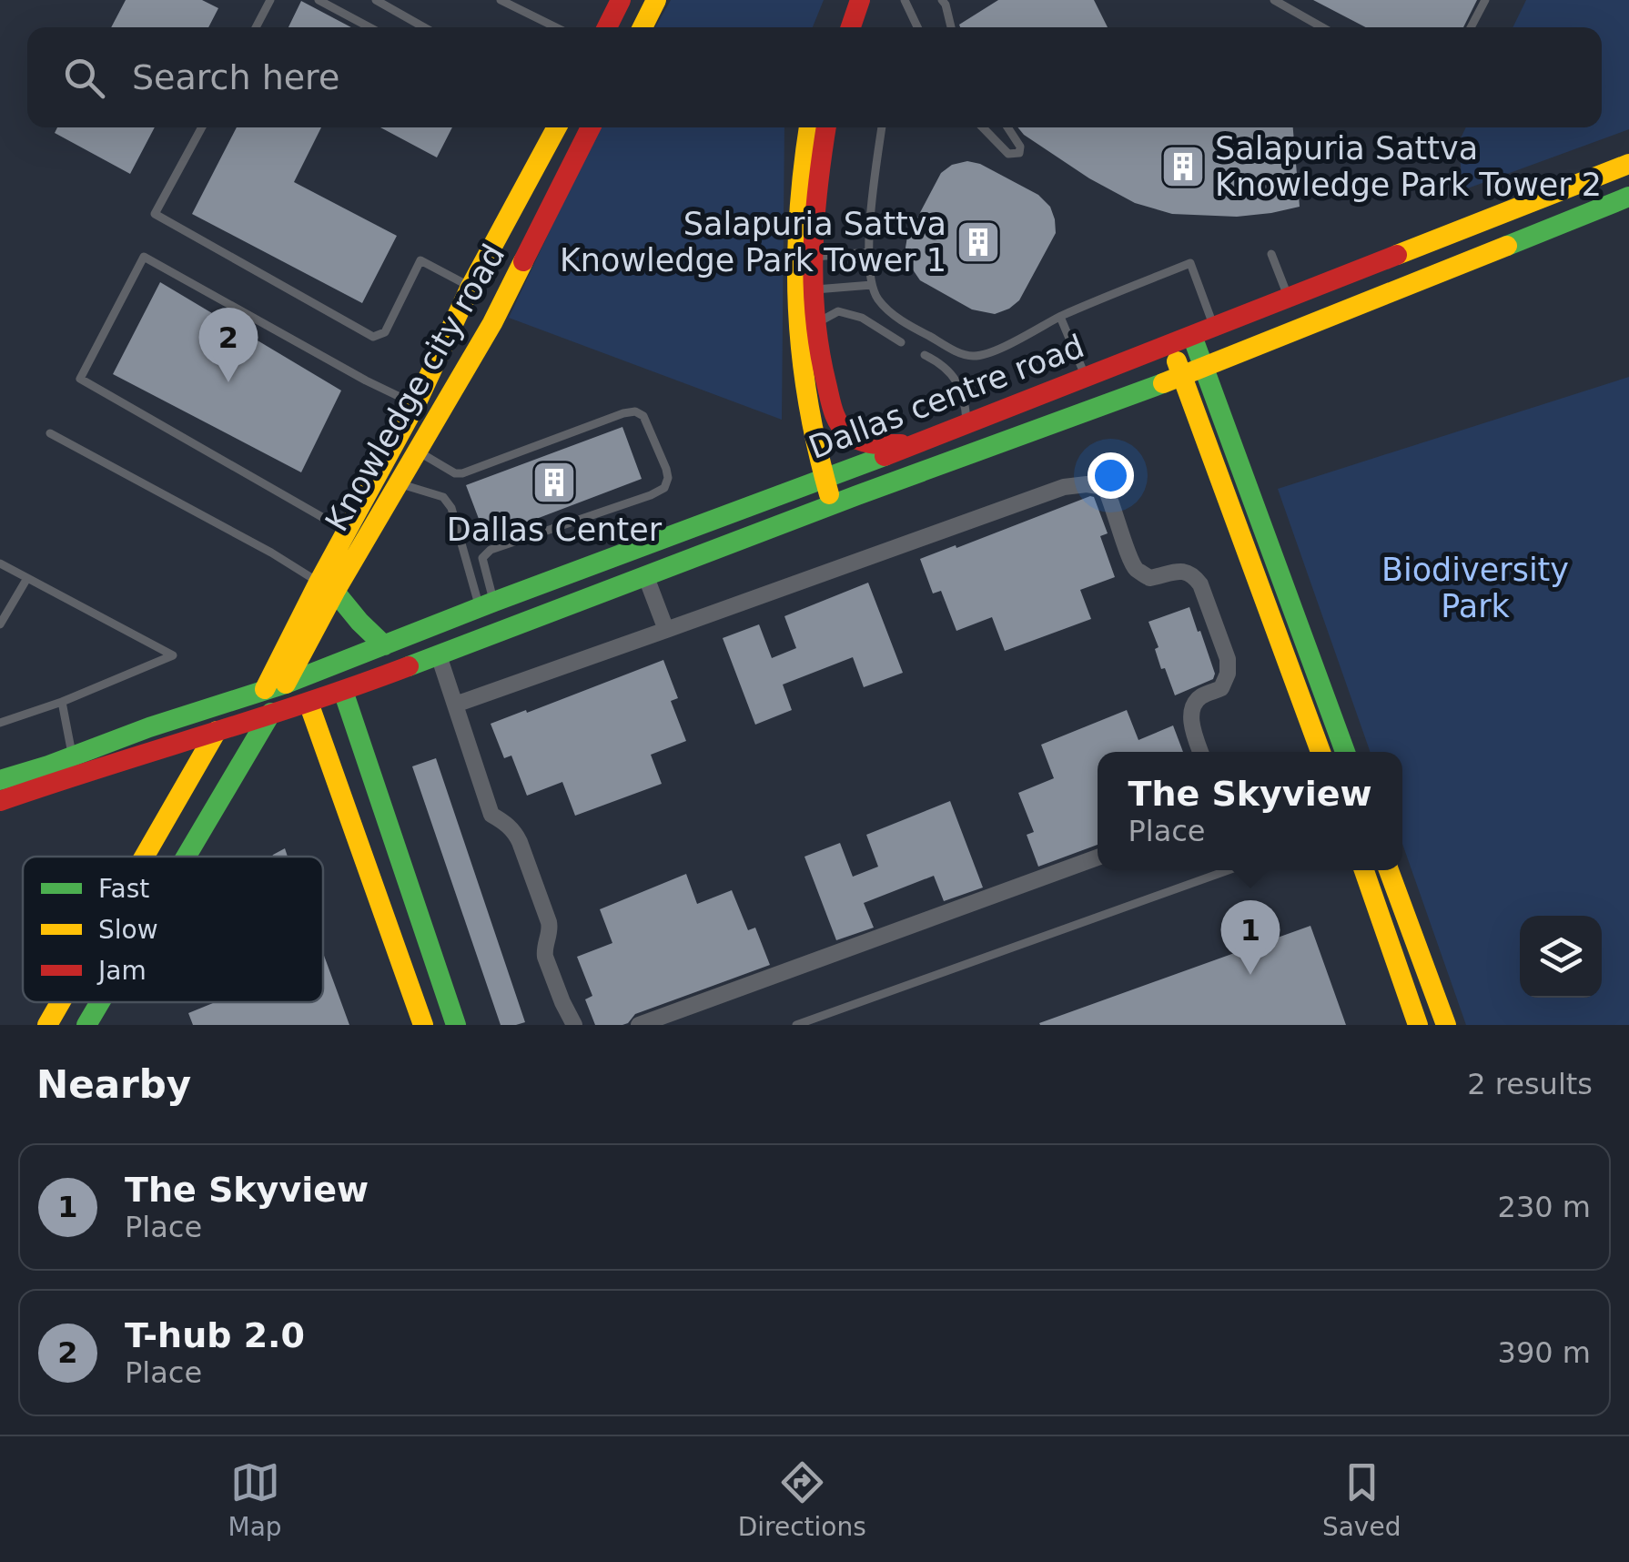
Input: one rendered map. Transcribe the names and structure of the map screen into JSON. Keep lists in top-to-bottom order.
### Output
{
  "streets": {
    "street": ["Knowledge city road", "Dallas centre road"]
  },
  "crossings": [
    ["Knowledge city road", "Dallas centre road"]
  ],
  "parks": ["Biodiversity Park"],
  "places": {
    "building": ["Salapuria Sattva Knowledge Park Tower 2", "Salapuria Sattva Knowledge Park Tower 1", "Dallas Center"]
  },
  "legend": ["Fast", "Slow", "Jam"],
  "page": {
    "search": "Search here",
    "pins": ["2", "1"],
    "popup": ["The Skyview", "Place"],
    "heading": ["Nearby", "2 results"],
    "list": [
      {
        "mark": "1",
        "name": "The Skyview",
        "note": "Place",
        "value": "230 m"
      },
      {
        "mark": "2",
        "name": "T-hub 2.0",
        "note": "Place",
        "value": "390 m"
      }
    ],
    "nav": ["Map", "Directions", "Saved"]
  }
}
